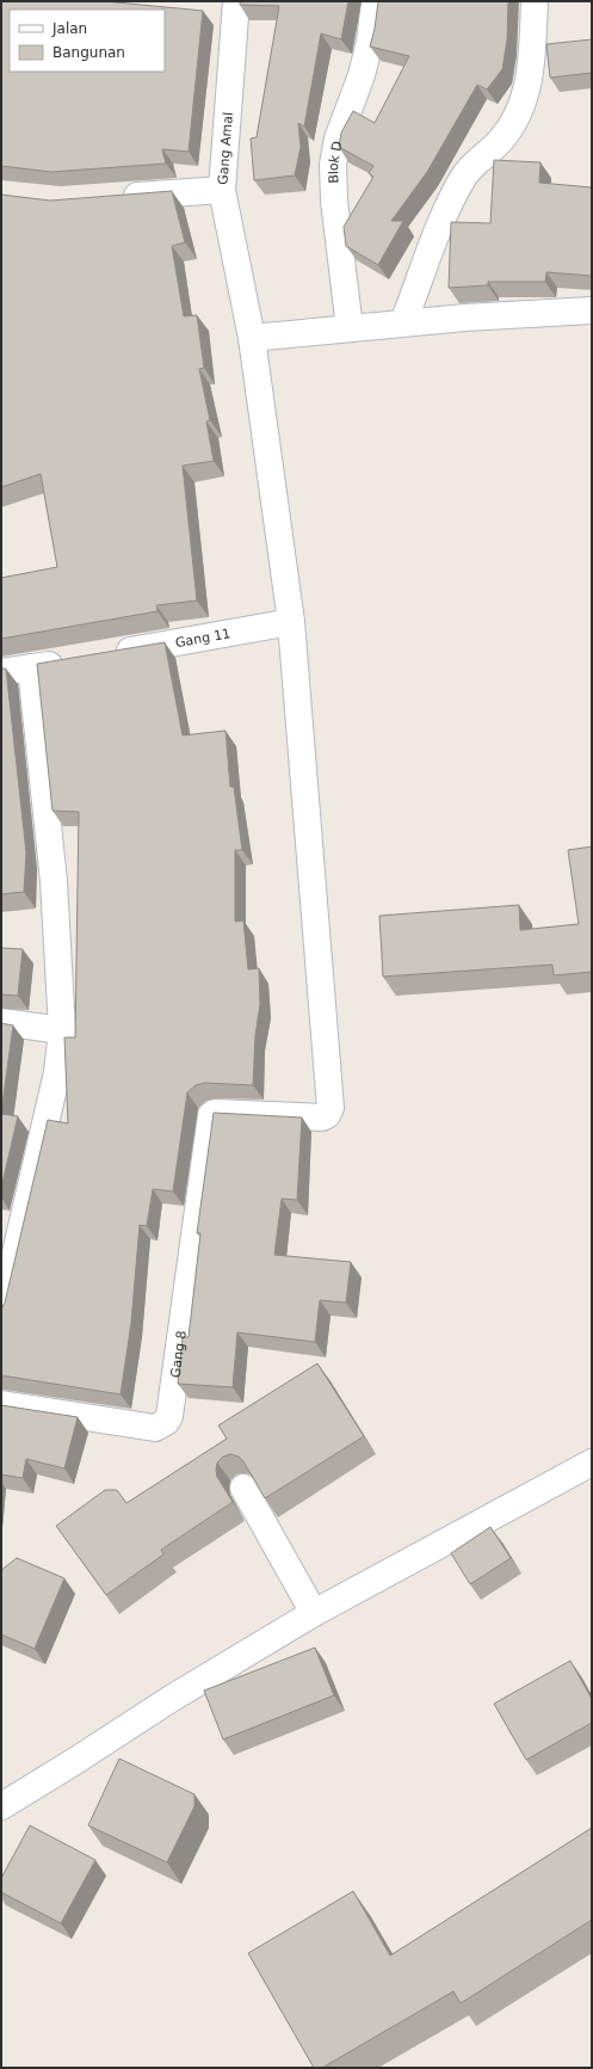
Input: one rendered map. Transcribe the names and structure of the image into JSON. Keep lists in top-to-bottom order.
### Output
{
  "streets": {
    "street": [
      "Gang Amal",
      "Blok D",
      "Gang 11",
      "Gang 8"
    ]
  },
  "crossings": [
    ["Gang 11", "Gang 8"]
  ],
  "legend": ["Jalan", "Bangunan"]
}
